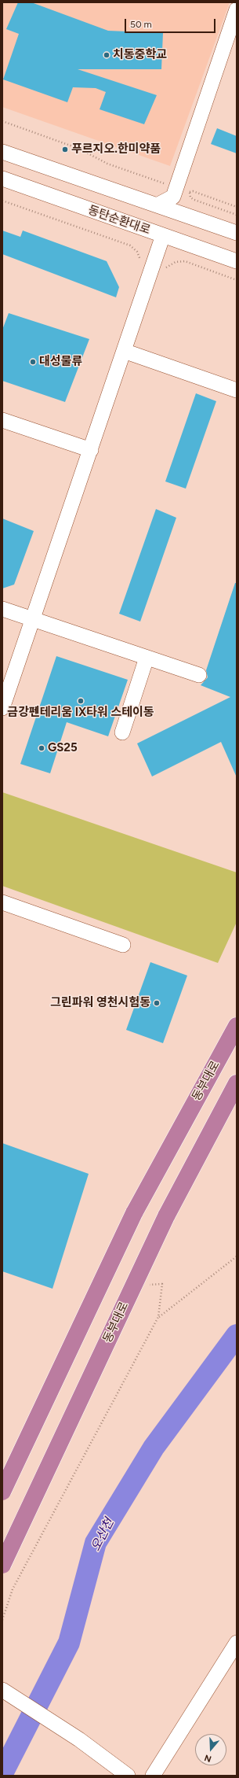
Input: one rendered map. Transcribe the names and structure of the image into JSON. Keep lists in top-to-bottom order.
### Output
{
  "streets": {
    "highway": ["동부대로"],
    "street": ["동탄순환대로"]
  },
  "water": ["오산천"],
  "places": [
    "치동중학교",
    "푸르지오.한미약품",
    "대성물류",
    "금강펜테리움 IX타워 스테이동",
    "GS25",
    "그린파워 영천시험동"
  ],
  "scale_bar": "50 m",
  "north": "bottom"
}
